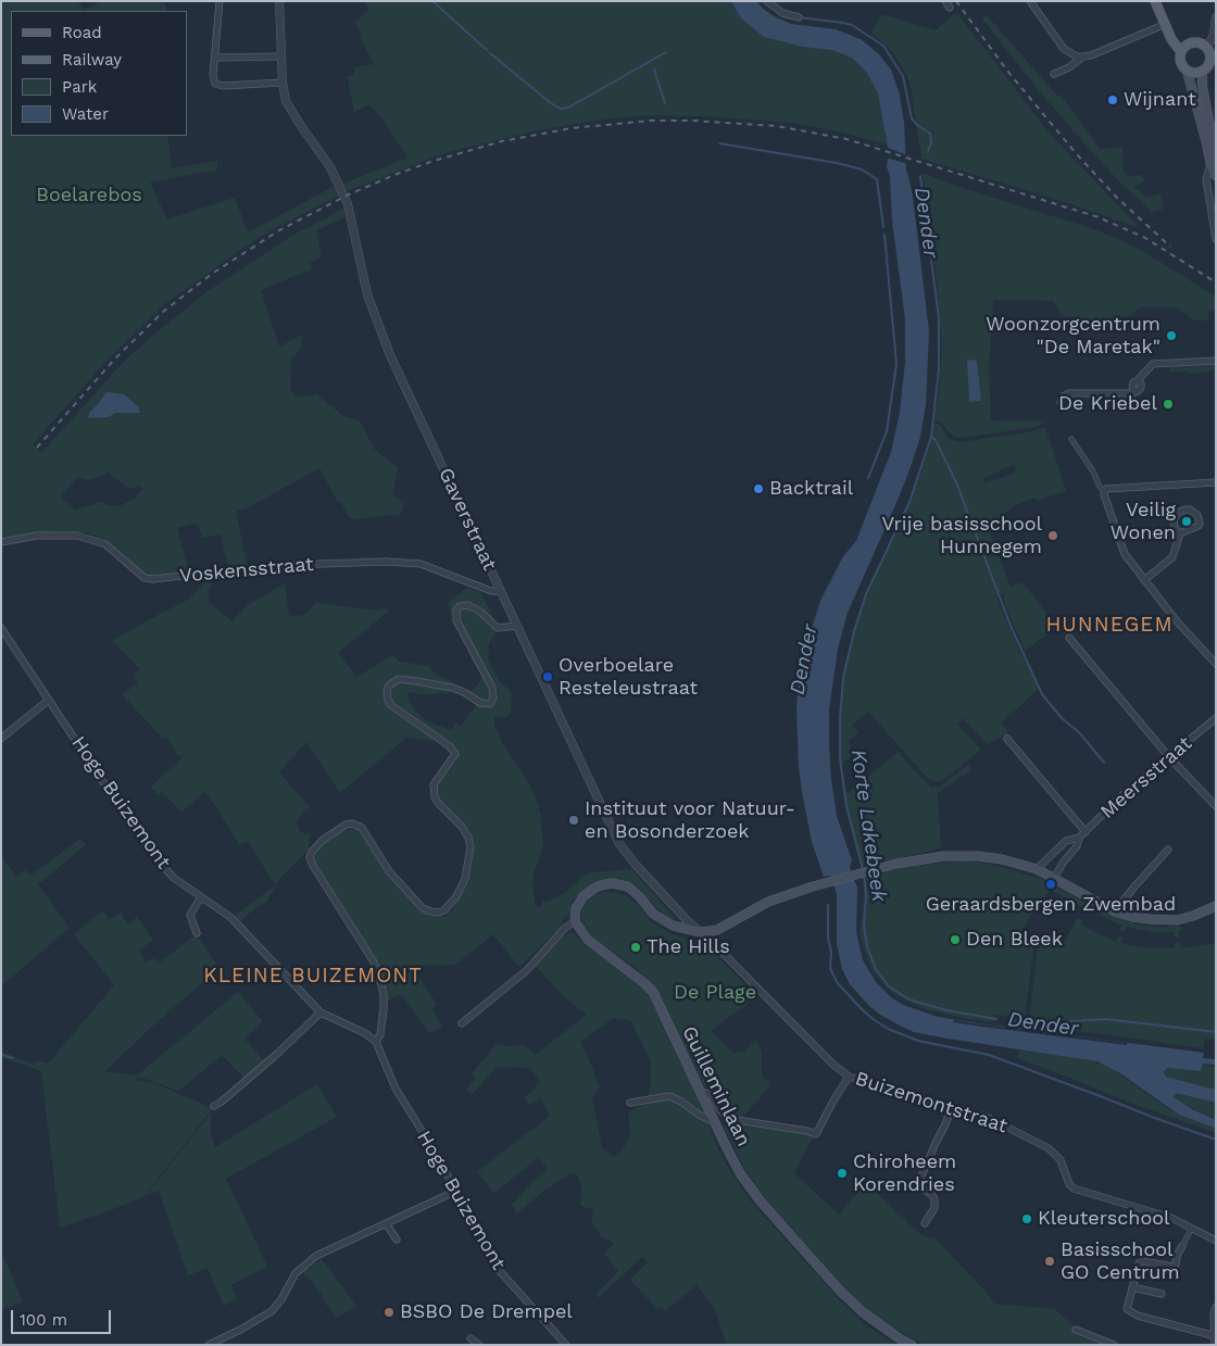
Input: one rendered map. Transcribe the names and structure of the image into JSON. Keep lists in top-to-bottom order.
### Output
{
  "streets": {
    "main road": ["Guilleminlaan"],
    "street": [
      "Gaverstraat",
      "Voskensstraat",
      "Meersstraat",
      "Hoge Buizemont",
      "Buizemontstraat"
    ]
  },
  "crossings": [
    ["Gaverstraat", "Voskensstraat"],
    ["Gaverstraat", "Buizemontstraat"]
  ],
  "districts": ["HUNNEGEM", "KLEINE BUIZEMONT"],
  "water": ["Dender", "Korte Lakebeek"],
  "parks": ["Boelarebos", "De Plage"],
  "places": [
    "Wijnant",
    "Woonzorgcentrum \"De Maretak\"",
    "De Kriebel",
    "Backtrail",
    "Veilig Wonen",
    "Vrije basisschool Hunnegem",
    "Overboelare Resteleustraat",
    "Instituut voor Natuur- en Bosonderzoek",
    "Geraardsbergen Zwembad",
    "Den Bleek",
    "The Hills",
    "Chiroheem Korendries",
    "Kleuterschool",
    "Basisschool GO Centrum",
    "BSBO De Drempel"
  ],
  "legend": [
    "Road",
    "Railway",
    "Park",
    "Water"
  ],
  "scale_bar": "100 m"
}
